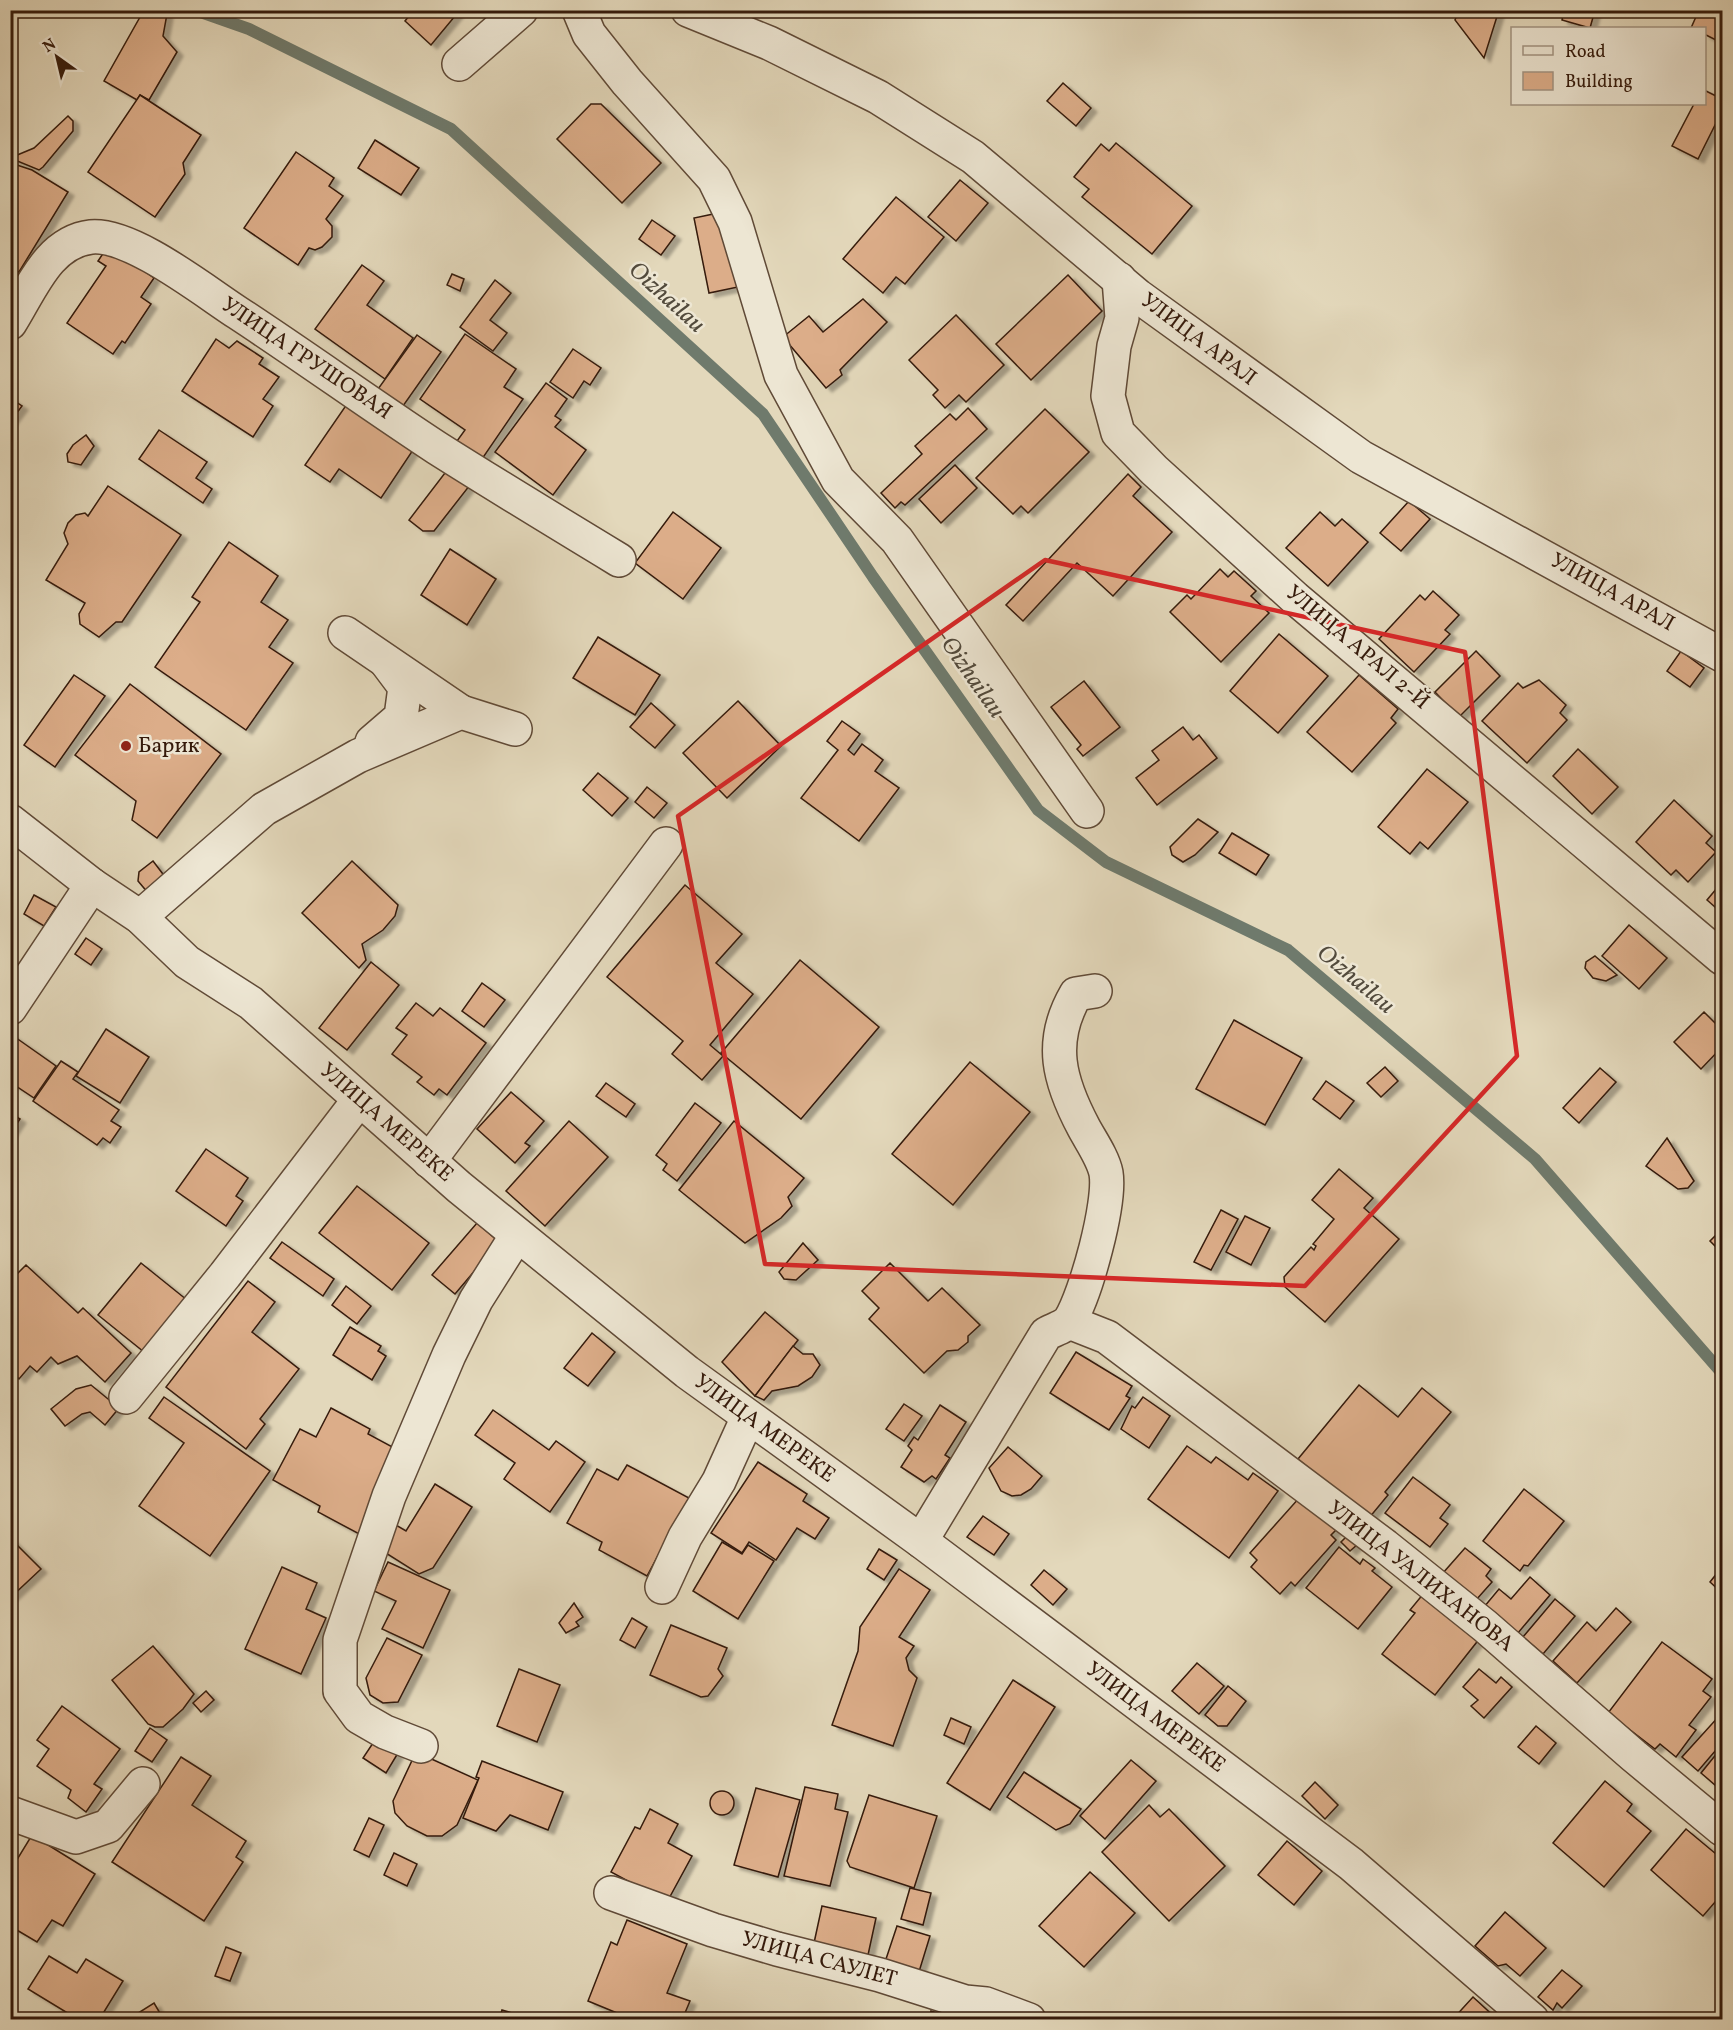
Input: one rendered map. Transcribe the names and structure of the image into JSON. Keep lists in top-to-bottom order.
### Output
{
  "streets": {
    "street": [
      "УЛИЦА АРАЛ",
      "УЛИЦА ГРУШОВАЯ",
      "УЛИЦА АРАЛ 2-Й",
      "УЛИЦА МЕРЕКЕ",
      "УЛИЦА УАЛИХАНОВА",
      "УЛИЦА САУЛЕТ"
    ]
  },
  "crossings": [
    ["УЛИЦА АРАЛ", "УЛИЦА АРАЛ 2-Й"]
  ],
  "water": ["Oizhailau"],
  "places": ["Барик"],
  "legend": ["Road", "Building"],
  "north": "top left"
}
